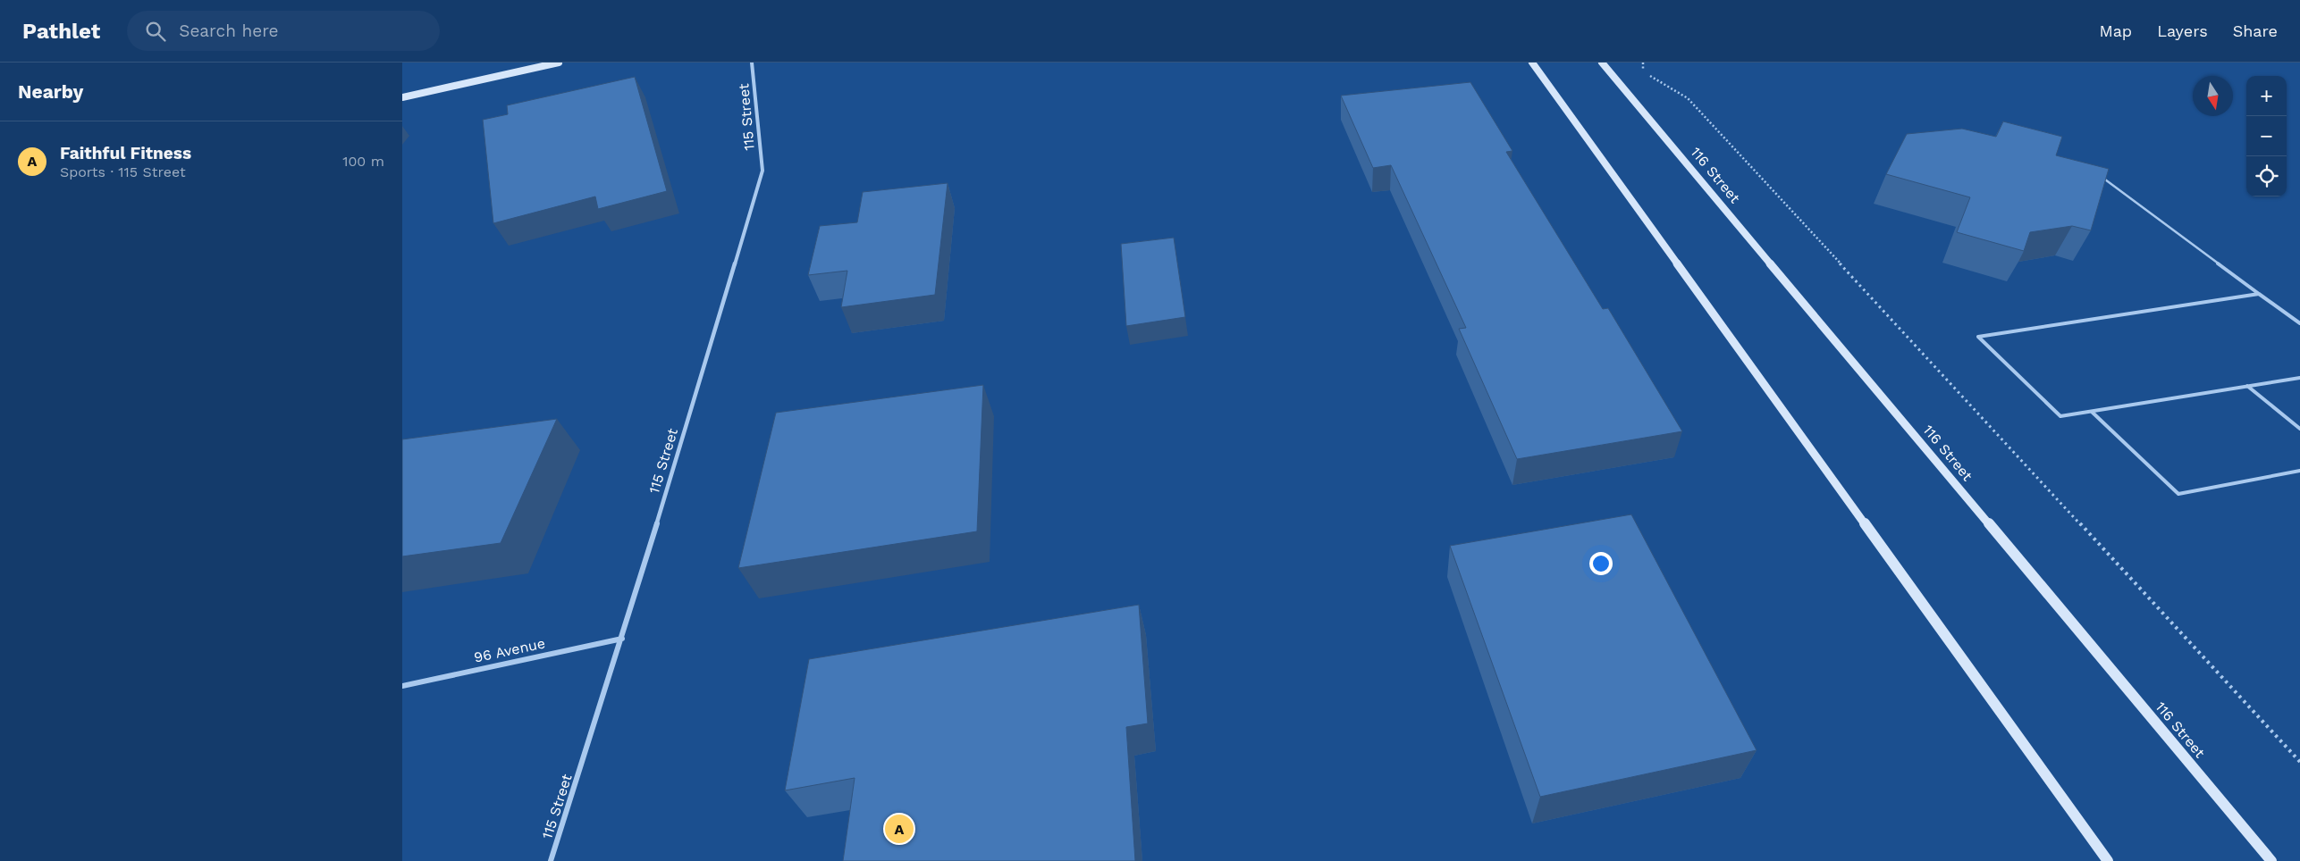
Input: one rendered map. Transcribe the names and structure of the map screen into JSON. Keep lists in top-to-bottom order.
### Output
{
  "streets": {
    "main road": ["116 Street"],
    "street": ["115 Street", "96 Avenue"]
  },
  "crossings": [
    ["115 Street", "96 Avenue"]
  ],
  "north": "bottom",
  "page": {
    "header": "Pathlet",
    "search": "Search here",
    "nav": ["Map", "Layers", "Share"],
    "heading": "Nearby",
    "map_buttons": ["+", "−"],
    "list": [
      {
        "mark": "A",
        "name": "Faithful Fitness",
        "note": "Sports · 115 Street",
        "value": "100 m"
      }
    ],
    "pins": "A"
  }
}
